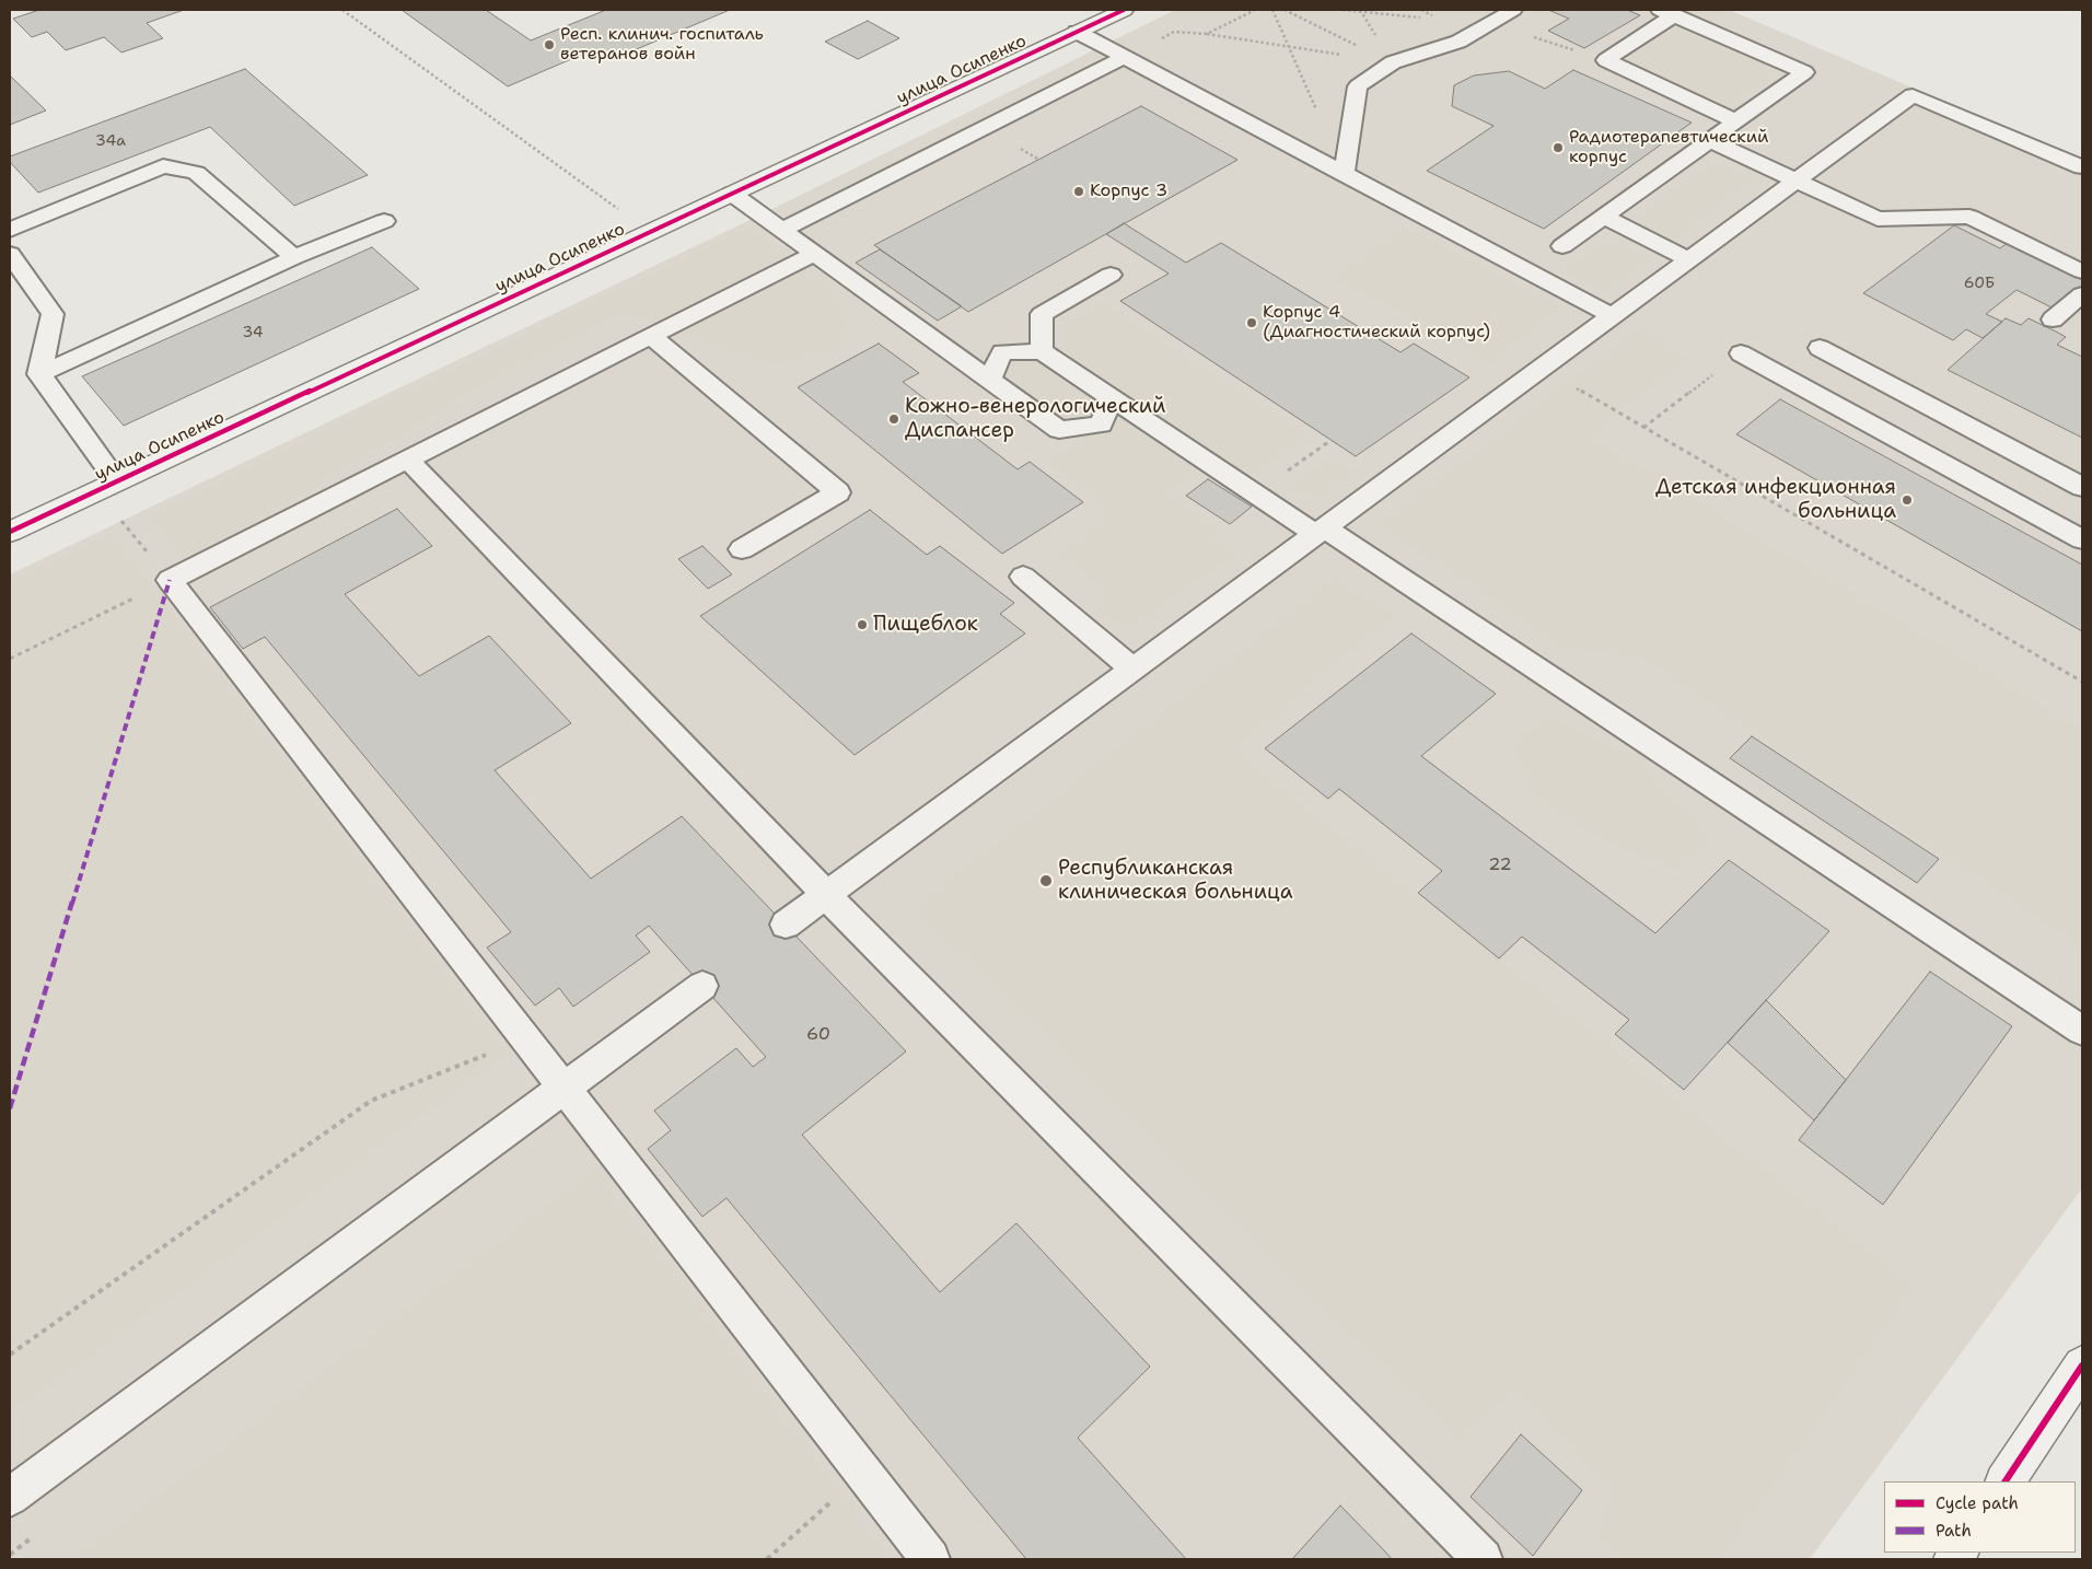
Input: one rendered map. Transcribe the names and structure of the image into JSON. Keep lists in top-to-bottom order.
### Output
{
  "streets": {
    "street": ["улица Осипенко"]
  },
  "places": [
    "Респ. клинич. госпиталь ветеранов войн",
    "Радиотерапевтический корпус",
    "Корпус 3",
    "Корпус 4 (Диагностический корпус)",
    "Кожно-венерологический Диспансер",
    "Детская инфекционная больница",
    "Пищеблок",
    "Республиканская клиническая больница"
  ],
  "house_numbers": [
    "34а",
    "60Б",
    "34",
    "22",
    "60"
  ],
  "legend": ["Cycle path", "Path"]
}
